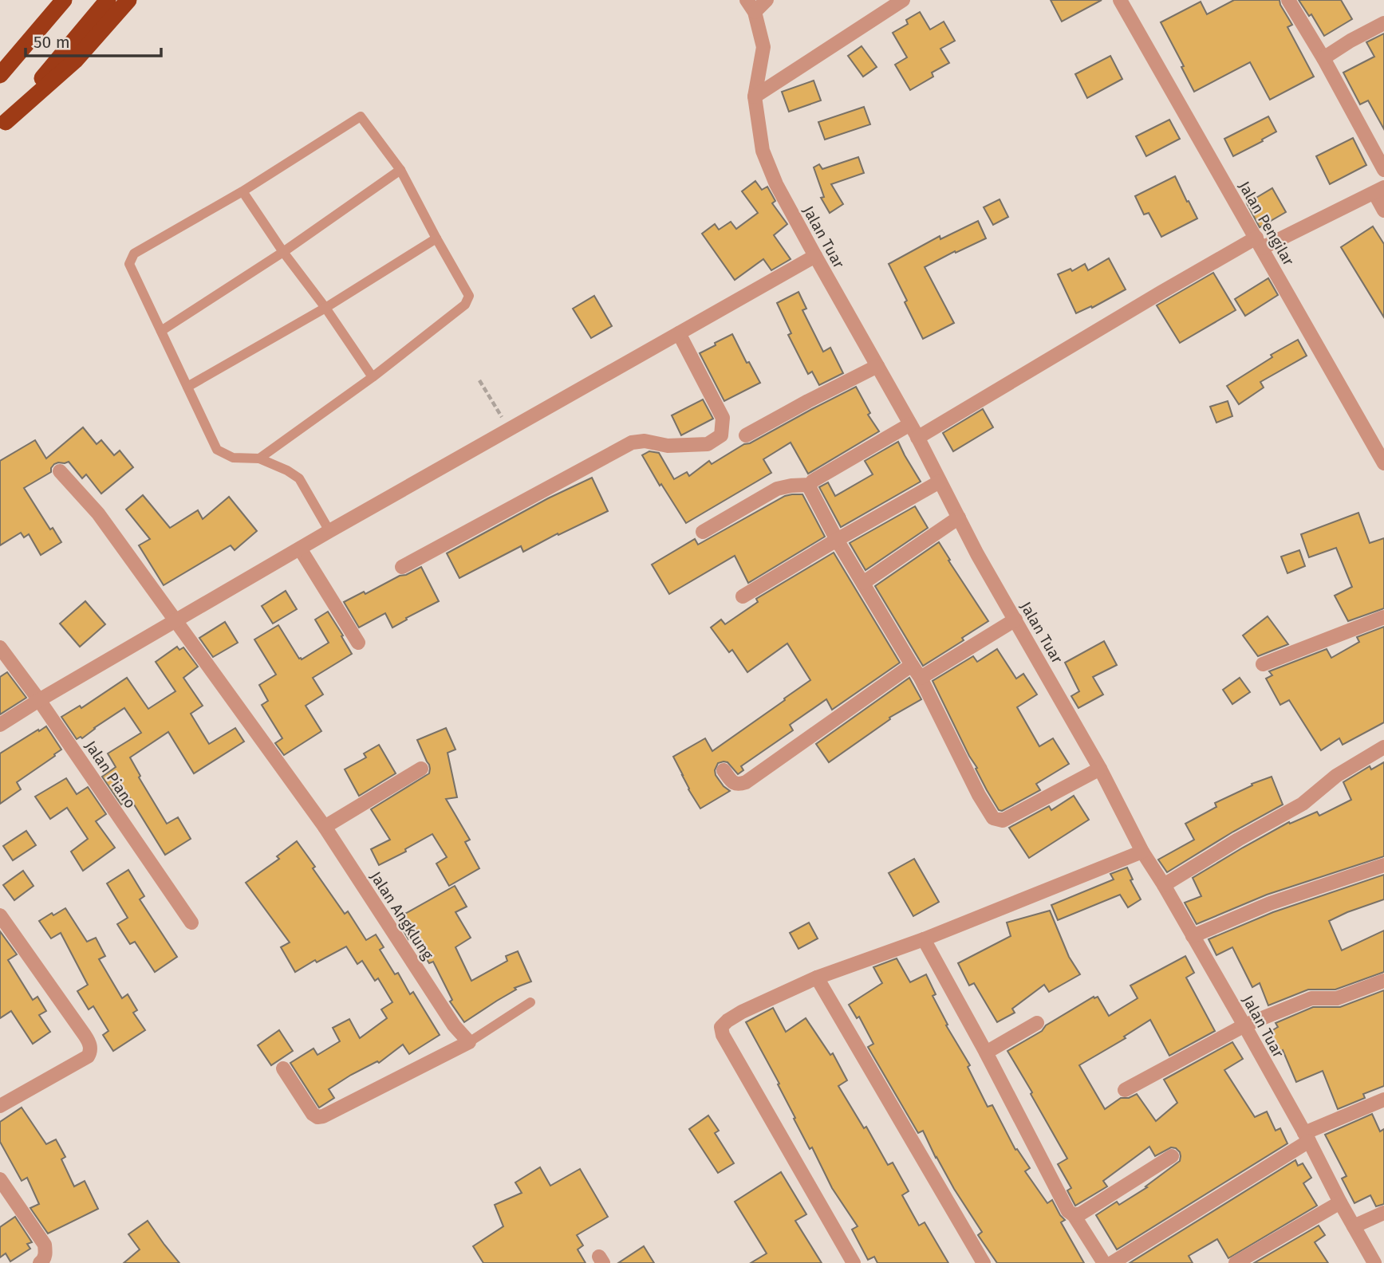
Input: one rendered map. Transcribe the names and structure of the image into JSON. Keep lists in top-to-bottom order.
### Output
{
  "streets": {
    "street": [
      "Jalan Pengilar",
      "Jalan Tuar",
      "Jalan Piano",
      "Jalan Angklung"
    ]
  },
  "scale_bar": "50 m"
}
